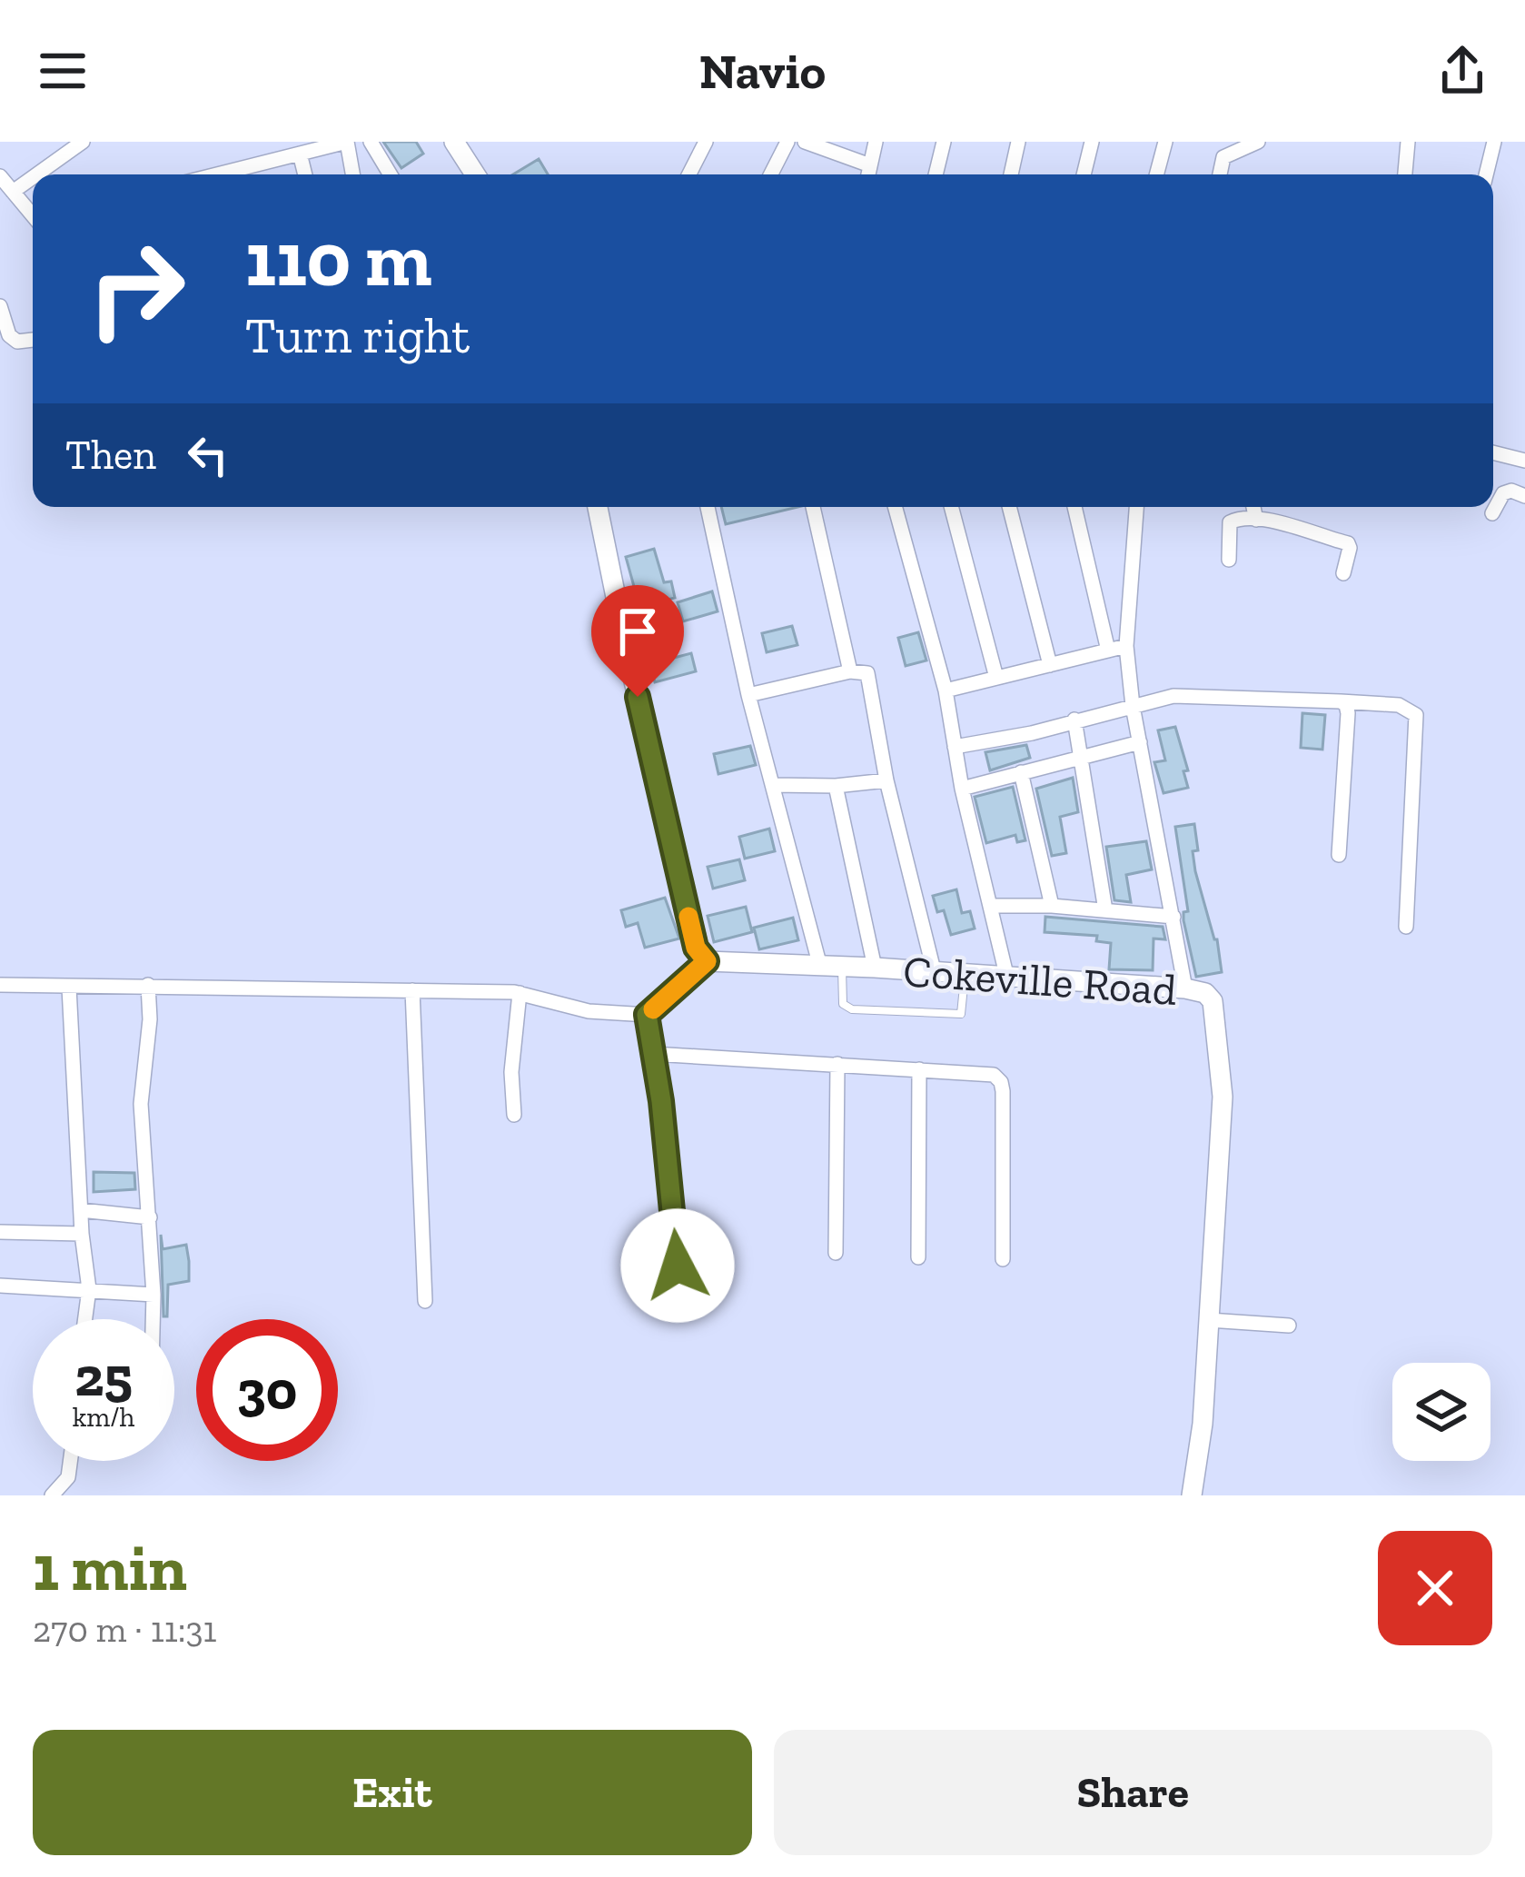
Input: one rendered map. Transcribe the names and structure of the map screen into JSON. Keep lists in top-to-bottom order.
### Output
{
  "streets": {
    "street": ["Cokeville Road"]
  },
  "page": {
    "header": "Navio",
    "turn": ["110 m", "Turn right"],
    "then": "Then",
    "speed": "25 km/h",
    "limit": "30",
    "heading": ["1 min", "270 m · 11:31"],
    "buttons": ["Exit", "Share"]
  }
}
